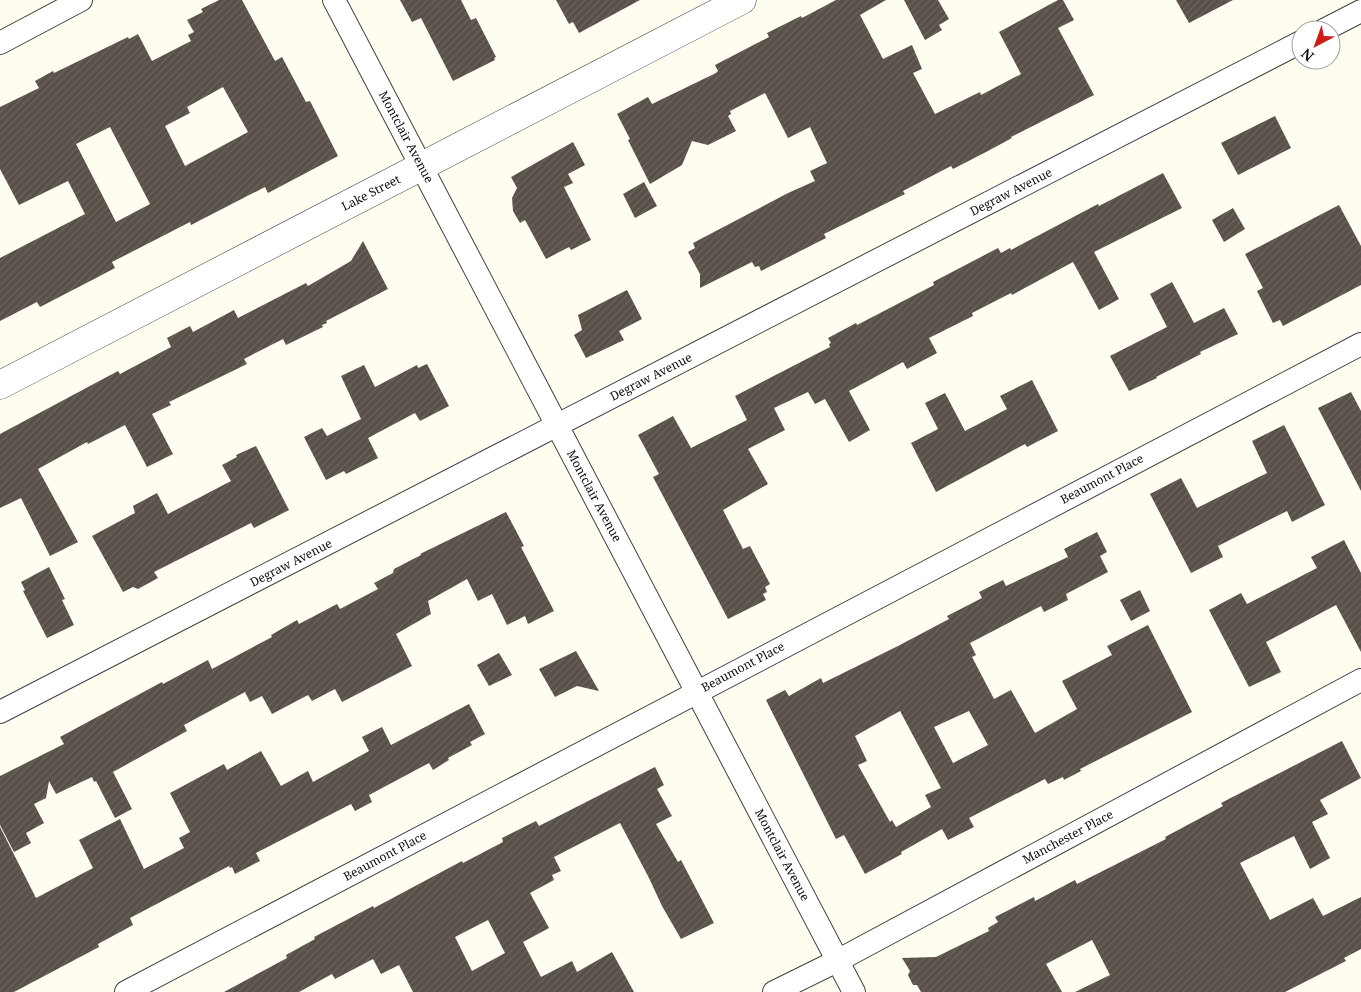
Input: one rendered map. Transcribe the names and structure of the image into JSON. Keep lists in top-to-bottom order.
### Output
{
  "streets": {
    "street": [
      "Montclair Avenue",
      "Degraw Avenue",
      "Lake Street",
      "Beaumont Place",
      "Manchester Place"
    ]
  },
  "crossings": [
    ["Montclair Avenue", "Degraw Avenue"],
    ["Montclair Avenue", "Lake Street"],
    ["Montclair Avenue", "Beaumont Place"],
    ["Montclair Avenue", "Manchester Place"]
  ],
  "north": "bottom left"
}
